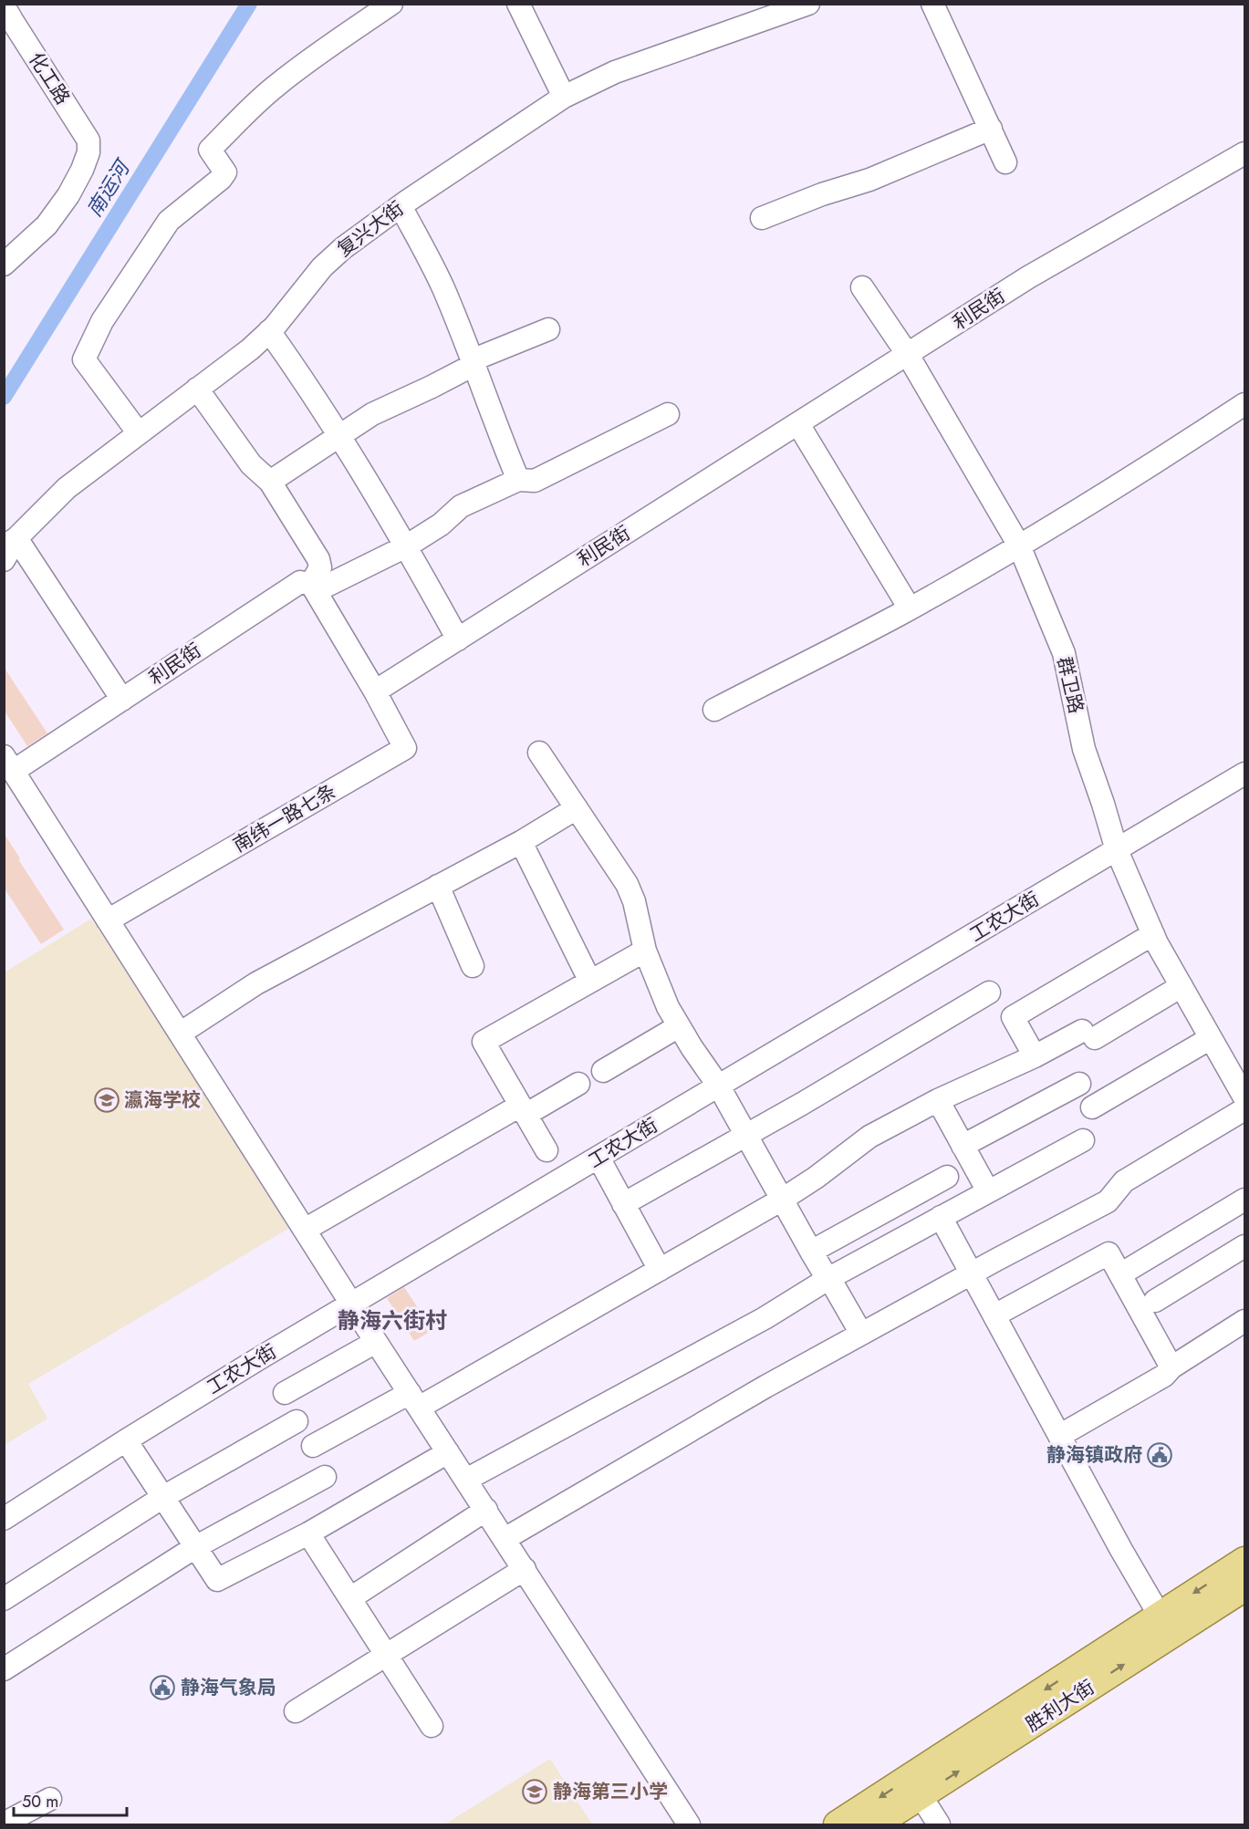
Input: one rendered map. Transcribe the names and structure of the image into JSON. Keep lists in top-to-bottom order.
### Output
{
  "streets": {
    "main road": ["胜利大街"],
    "street": [
      "化工路",
      "复兴大街",
      "利民街",
      "群卫路",
      "南纬一路七条",
      "工农大街"
    ]
  },
  "crossings": [
    ["利民街", "群卫路"],
    ["利民街", "南纬一路七条"],
    ["群卫路", "工农大街"]
  ],
  "districts": ["静海六街村"],
  "water": ["南运河"],
  "places": {
    "school or university": ["瀛海学校", "静海第三小学"],
    "public building": ["静海镇政府", "静海气象局"]
  },
  "scale_bar": "50 m"
}
